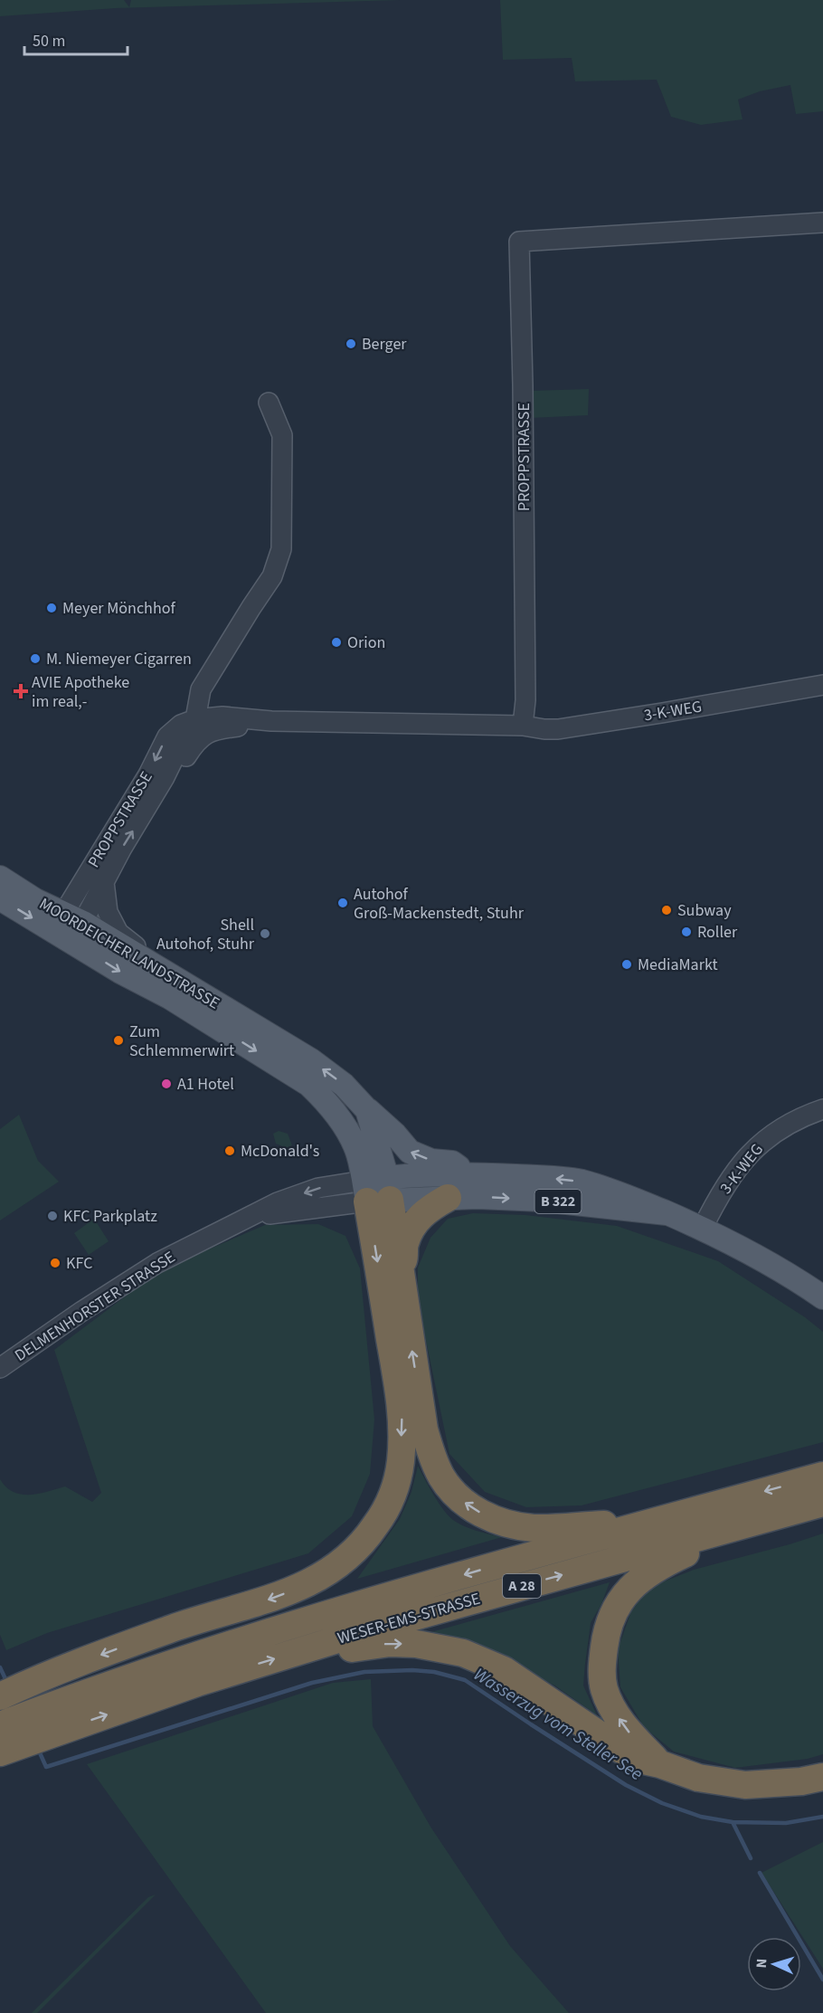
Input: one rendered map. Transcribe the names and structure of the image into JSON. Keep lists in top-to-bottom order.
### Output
{
  "streets": {
    "highway": ["A 28", "WESER-EMS-STRASSE"],
    "main road": ["MOORDEICHER LANDSTRASSE", "B 322", "DELMENHORSTER STRASSE"],
    "street": ["PROPPSTRASSE", "3-K-WEG"]
  },
  "crossings": [
    ["PROPPSTRASSE", "3-K-WEG"],
    ["PROPPSTRASSE", "MOORDEICHER LANDSTRASSE"],
    ["3-K-WEG", "DELMENHORSTER STRASSE"],
    ["MOORDEICHER LANDSTRASSE", "B 322"],
    ["MOORDEICHER LANDSTRASSE", "DELMENHORSTER STRASSE"],
    ["B 322", "DELMENHORSTER STRASSE"]
  ],
  "water": ["Wasserzug vom Steller See"],
  "places": {
    "other": [
      "Berger",
      "Meyer Mönchhof",
      "Orion",
      "M. Niemeyer Cigarren",
      "Autohof Groß-Mackenstedt, Stuhr",
      "Subway",
      "Roller",
      "Shell Autohof, Stuhr",
      "MediaMarkt",
      "Zum Schlemmerwirt",
      "A1 Hotel",
      "McDonald's",
      "KFC Parkplatz",
      "KFC"
    ],
    "health": ["AVIE Apotheke im real,-"]
  },
  "scale_bar": "50 m",
  "north": "left"
}
